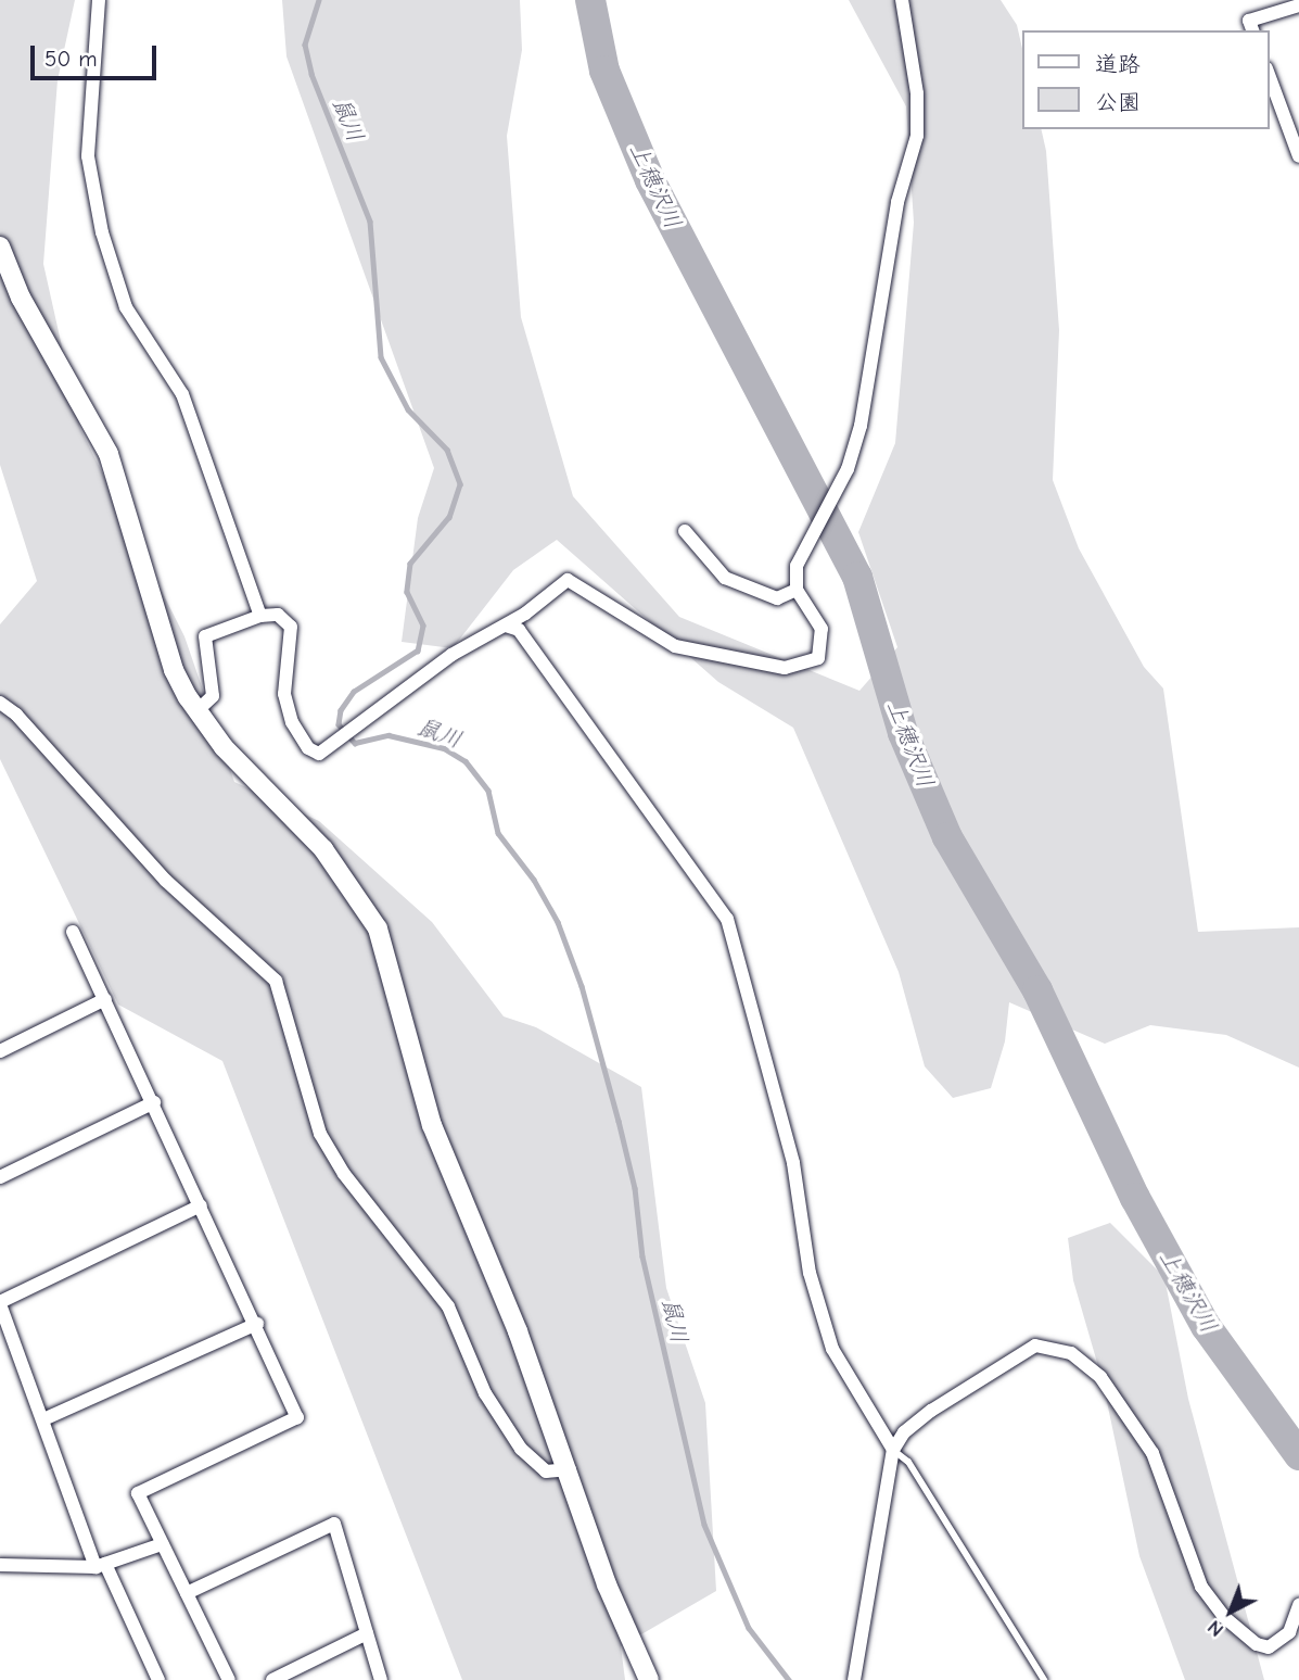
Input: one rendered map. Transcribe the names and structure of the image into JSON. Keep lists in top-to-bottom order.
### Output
{
  "water": ["鼠川", "上穂沢川"],
  "legend": ["道路", "公園"],
  "scale_bar": "50 m",
  "north": "bottom left"
}
